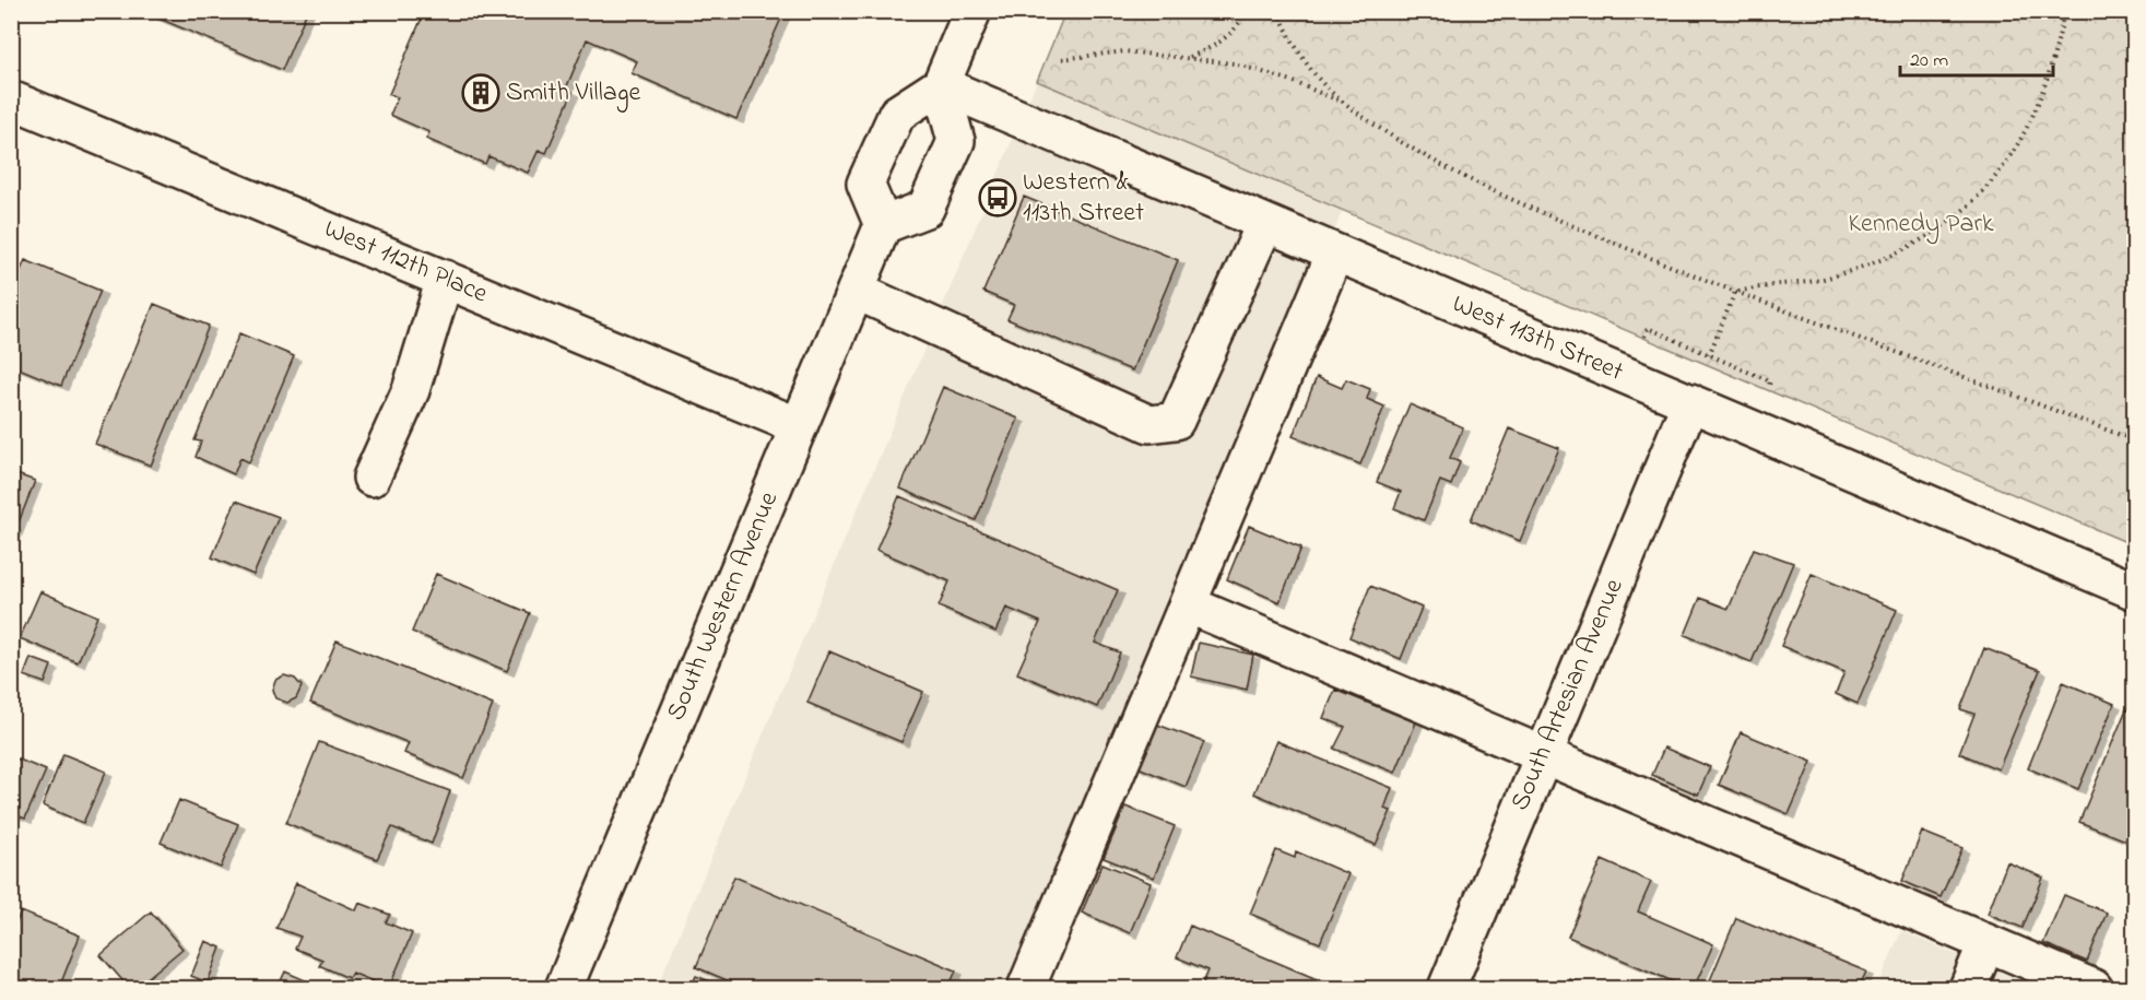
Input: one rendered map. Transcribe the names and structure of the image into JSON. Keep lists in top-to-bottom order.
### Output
{
  "streets": {
    "street": [
      "West 112th Place",
      "West 113th Street",
      "South Western Avenue",
      "South Artesian Avenue"
    ]
  },
  "crossings": [
    ["West 112th Place", "South Western Avenue"],
    ["West 113th Street", "South Artesian Avenue"]
  ],
  "parks": ["Kennedy Park"],
  "places": {
    "building": ["Smith Village"],
    "bus stop": ["Western & 113th Street"]
  },
  "scale_bar": "20 m"
}
